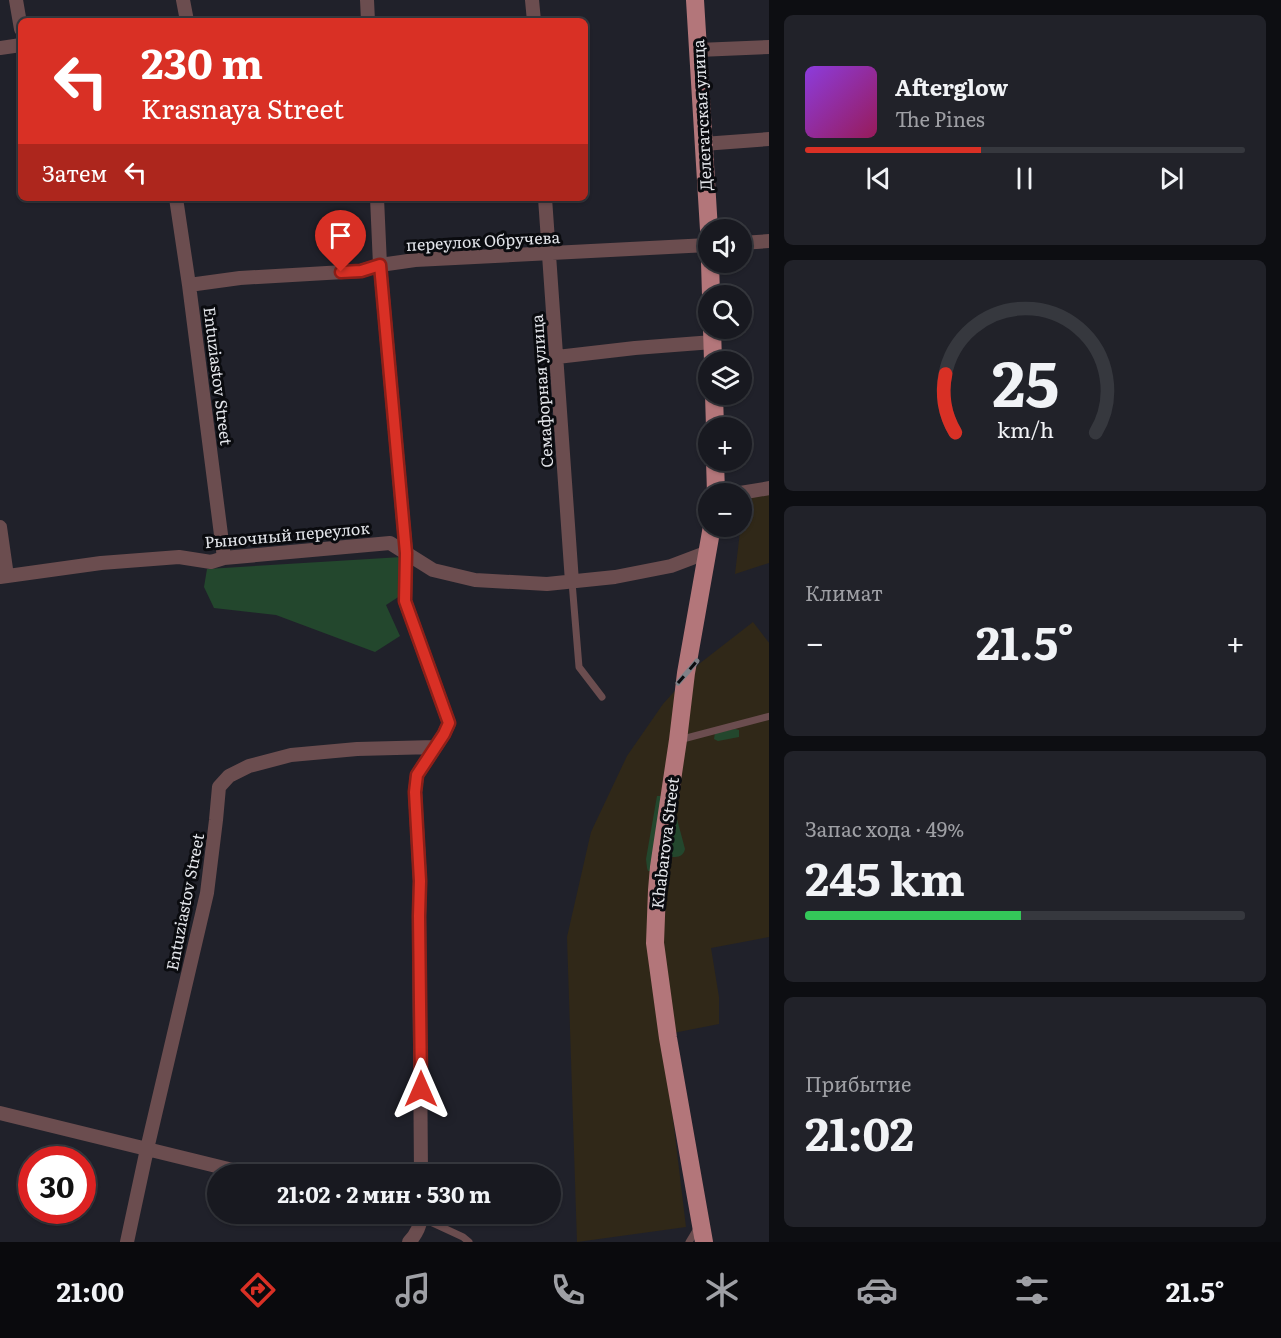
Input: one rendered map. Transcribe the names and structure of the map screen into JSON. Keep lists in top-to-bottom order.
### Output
{
  "streets": {
    "main road": ["Делегатская улица", "Khabarova Street"],
    "street": [
      "переулок Обручева",
      "Entuziastov Street",
      "Семафорная улица",
      "Рыночный переулок"
    ]
  },
  "crossings": [
    ["переулок Обручева", "Entuziastov Street"],
    ["переулок Обручева", "Семафорная улица"],
    ["Entuziastov Street", "Рыночный переулок"],
    ["Семафорная улица", "Рыночный переулок"],
    ["Рыночный переулок", "Khabarova Street"]
  ],
  "page": {
    "turn": ["230 m", "Krasnaya Street"],
    "song": ["Afterglow", "The Pines"],
    "then": "Затем",
    "map_buttons": ["+", "−"],
    "tile": [
      "Климат",
      ["Запас хода · 49%", "245 km"],
      ["Прибытие", "21:02"]
    ],
    "heat": ["−", "21.5°", "+"],
    "limit": "30",
    "trip": "21:02 · 2 мин · 530 m",
    "tabs": ["21:00", "21.5°"],
    "gauge": ["25", "km/h"]
  }
}
